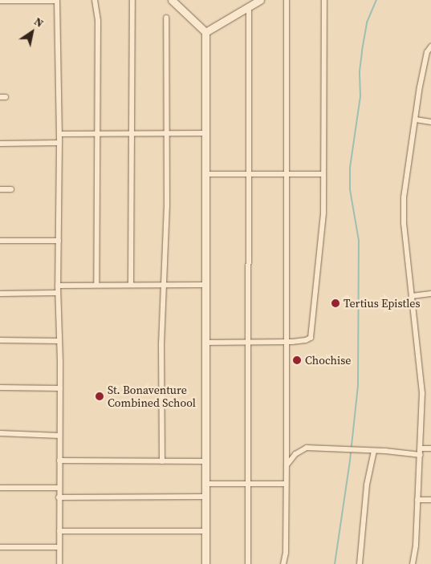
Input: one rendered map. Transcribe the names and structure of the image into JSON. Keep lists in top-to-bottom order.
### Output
{
  "places": ["Tertius Epistles", "Chochise", "St. Bonaventure Combined School"],
  "north": "top right"
}
